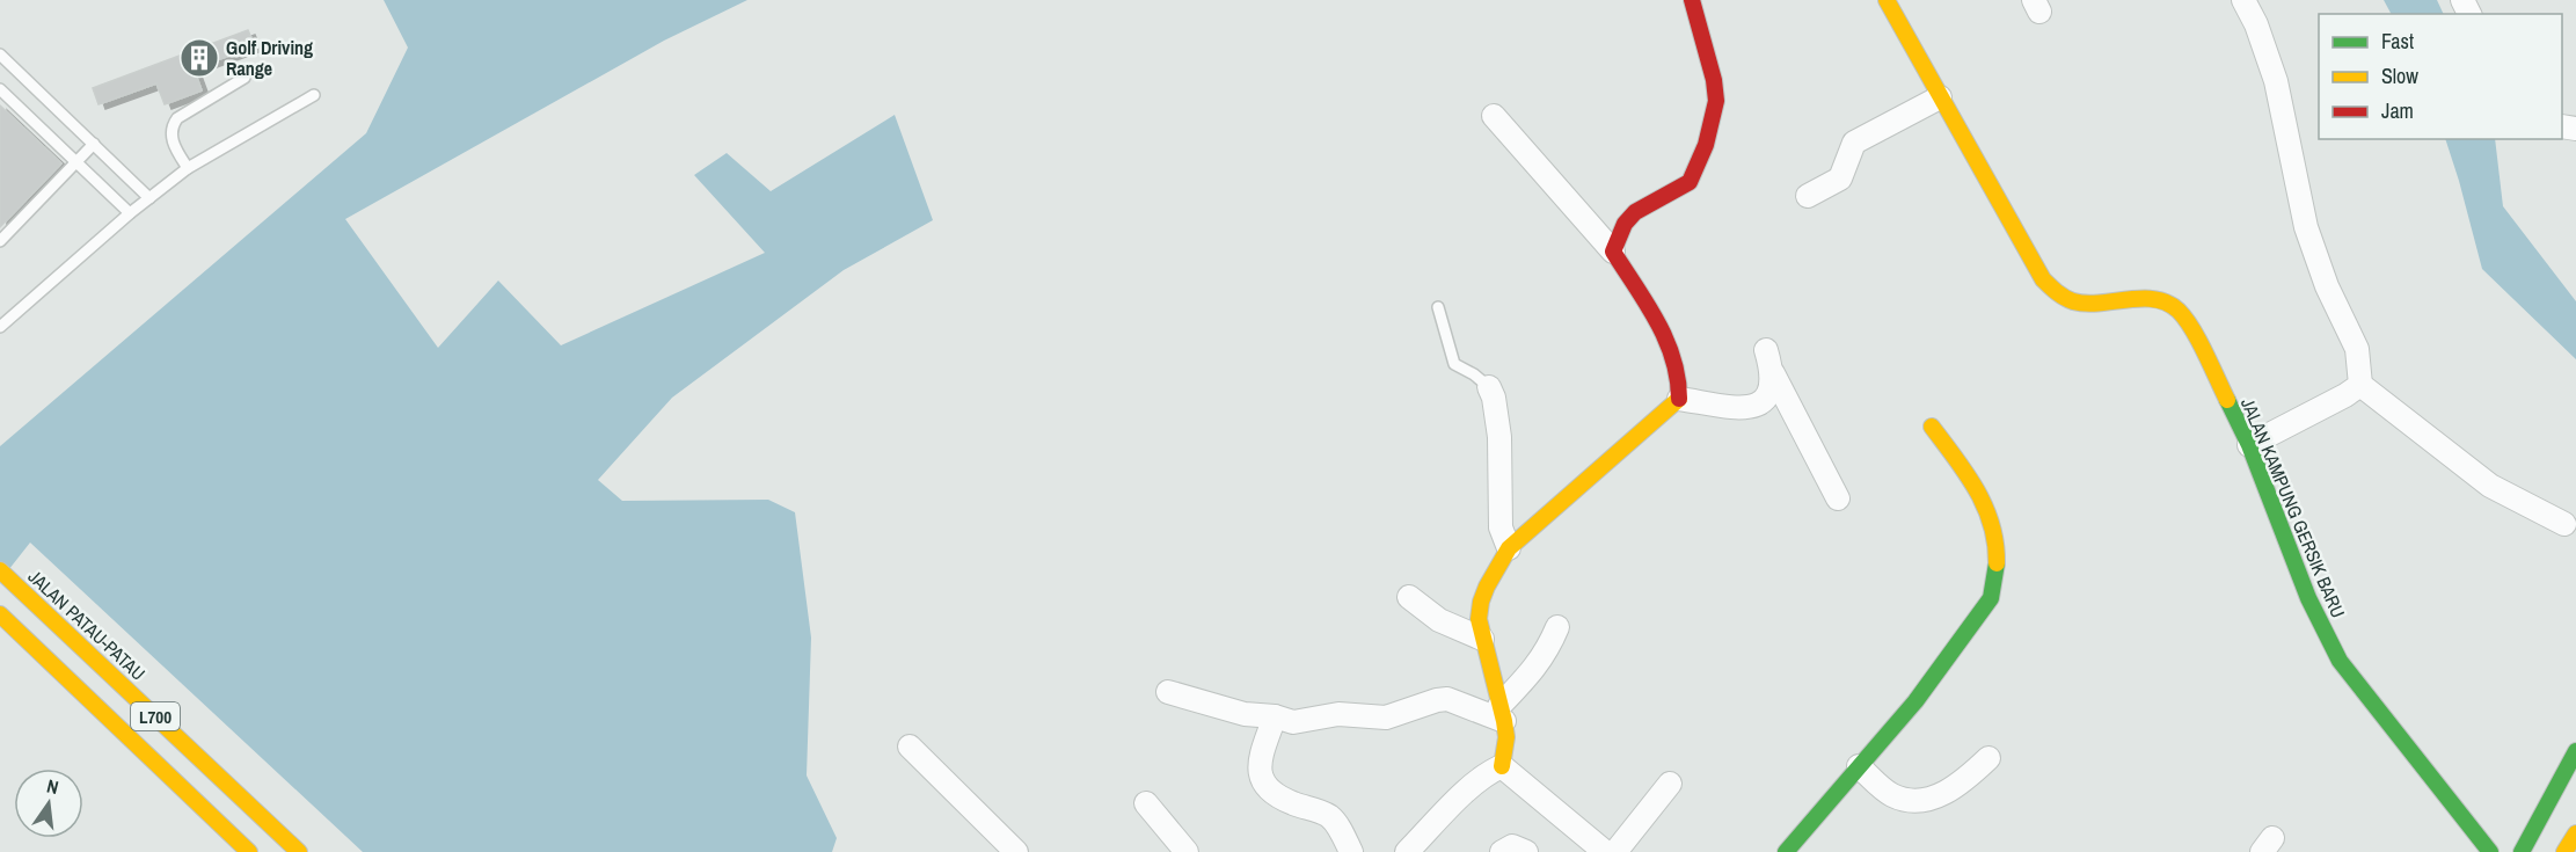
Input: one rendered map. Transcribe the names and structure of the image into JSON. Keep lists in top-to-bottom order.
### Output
{
  "streets": {
    "street": ["JALAN KAMPUNG GERSIK BARU", "JALAN PATAU-PATAU", "L700"]
  },
  "places": {
    "building": ["Golf Driving Range"]
  },
  "legend": ["Fast", "Slow", "Jam"],
  "north": "top"
}
